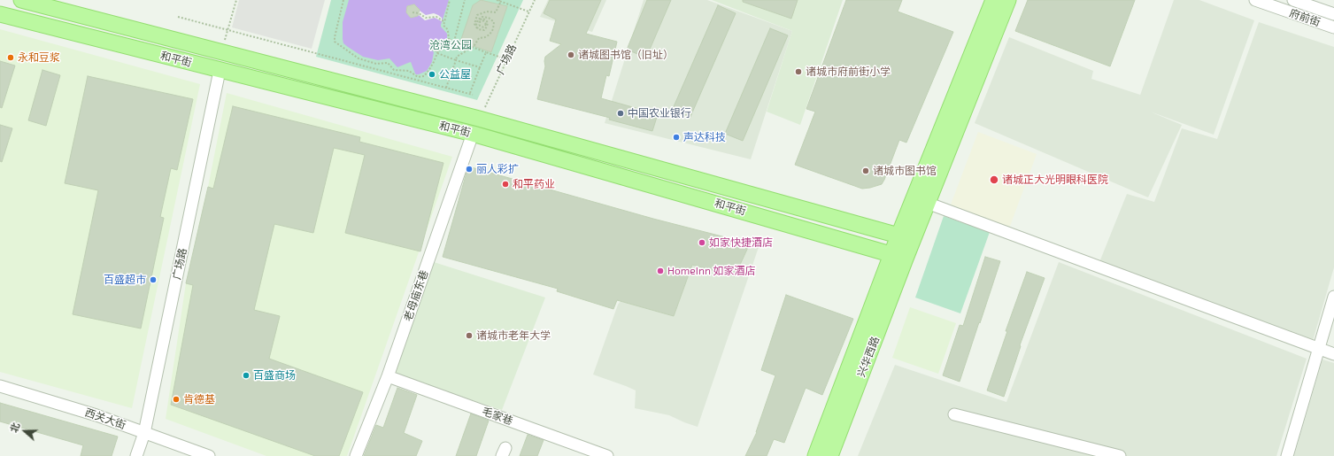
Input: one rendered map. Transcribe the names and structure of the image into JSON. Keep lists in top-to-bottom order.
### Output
{
  "streets": {
    "main road": ["和平街", "兴华西路"],
    "street": [
      "府前街",
      "广场路",
      "老母庙东巷",
      "毛家巷",
      "西关大街"
    ]
  },
  "crossings": [
    ["和平街", "广场路"],
    ["和平街", "老母庙东巷"],
    ["和平街", "兴华西路"],
    ["广场路", "西关大街"],
    ["老母庙东巷", "毛家巷"]
  ],
  "parks": ["沧湾公园"],
  "places": [
    "诸城图书馆（旧址）",
    "永和豆浆",
    "诸城市府前街小学",
    "公益屋",
    "中国农业银行",
    "声达科技",
    "丽人彩扩",
    "诸城市图书馆",
    "诸城正大光明眼科医院",
    "和平药业",
    "如家快捷酒店",
    "HomeInn 如家酒店",
    "百盛超市",
    "诸城市老年大学",
    "百盛商场",
    "肯德基"
  ],
  "north": "left"
}
